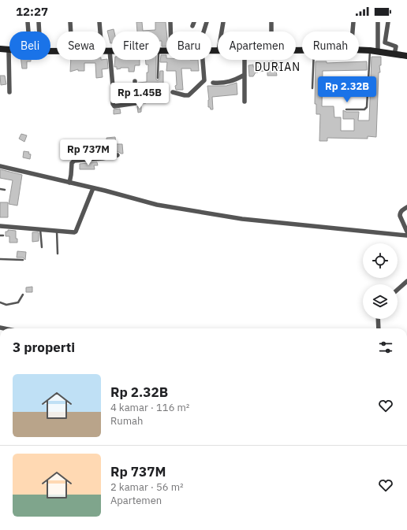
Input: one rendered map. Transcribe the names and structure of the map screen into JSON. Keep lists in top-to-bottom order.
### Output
{
  "districts": ["DURIAN"],
  "page": {
    "status": "12:27",
    "chip": [
      "Beli",
      "Sewa",
      "Filter",
      "Baru",
      "Apartemen",
      "Rumah"
    ],
    "price": ["Rp 2.32B", "Rp 1.45B", "Rp 737M"],
    "heading": "3 properti",
    "list": [
      {
        "name": "Rp 2.32B",
        "note": "4 kamar · 116 m² · Rumah"
      },
      {
        "name": "Rp 737M",
        "note": "2 kamar · 56 m² · Apartemen"
      }
    ]
  }
}
